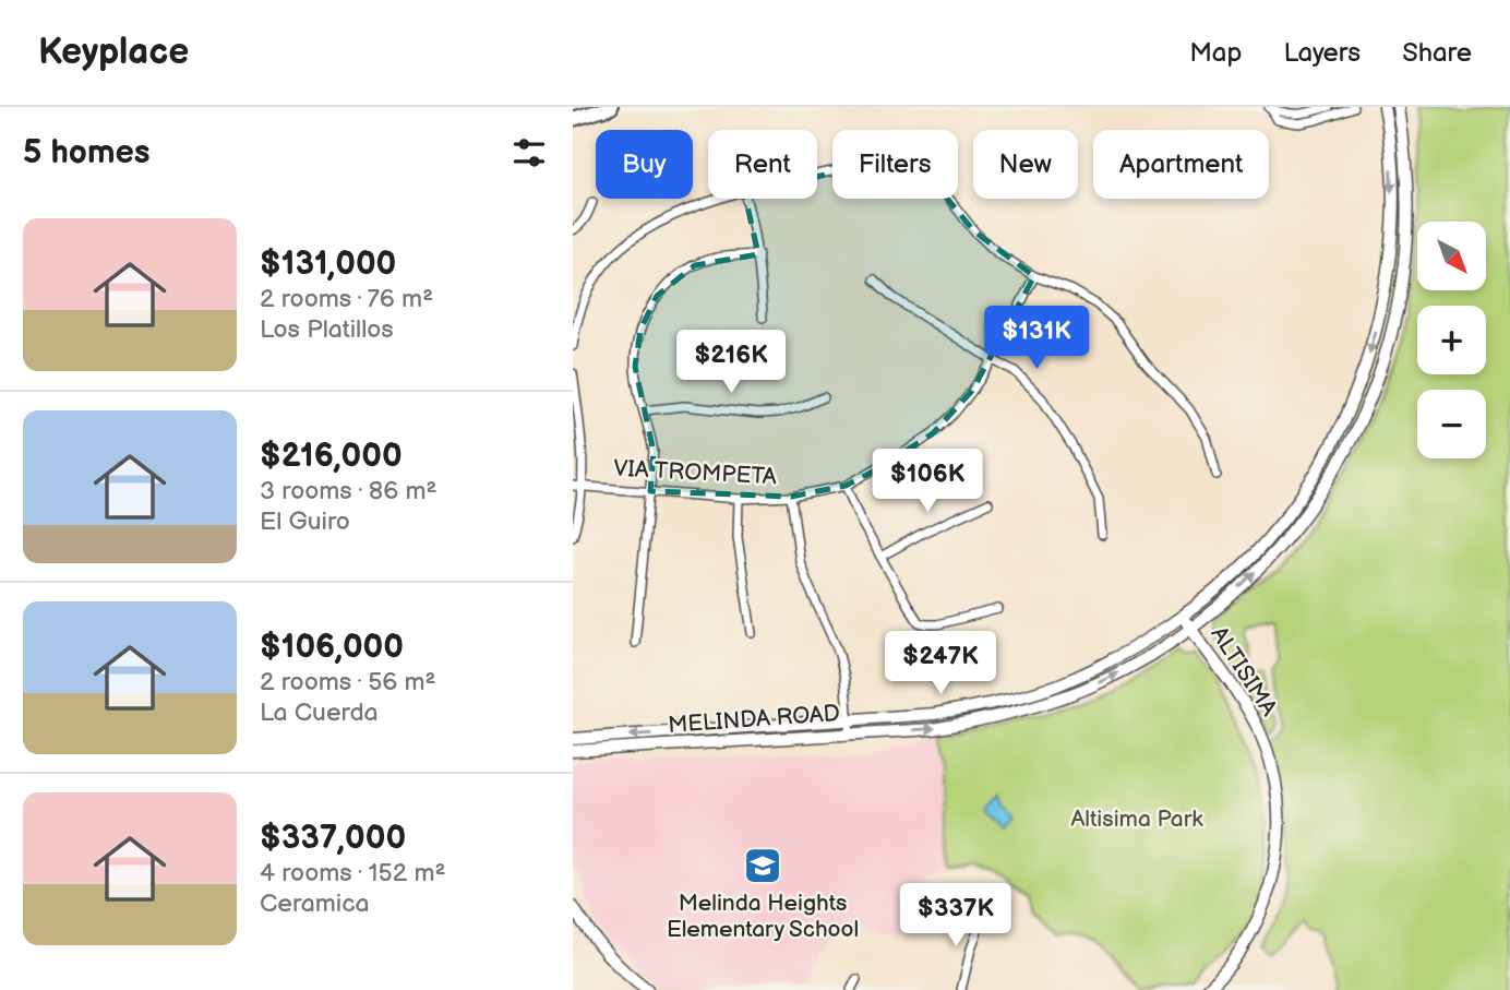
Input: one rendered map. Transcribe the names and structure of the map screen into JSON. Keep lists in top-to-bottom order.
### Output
{
  "streets": {
    "main road": ["ALTISIMA", "MELINDA ROAD"],
    "street": ["VIA TROMPETA"]
  },
  "crossings": [
    ["ALTISIMA", "MELINDA ROAD"]
  ],
  "parks": ["Altisima Park"],
  "places": {
    "school or university": ["Melinda Heights Elementary School"]
  },
  "north": "bottom right",
  "page": {
    "header": "Keyplace",
    "nav": ["Map", "Layers", "Share"],
    "heading": "5 homes",
    "chip": [
      "Buy",
      "Rent",
      "Filters",
      "New",
      "Apartment"
    ],
    "list": [
      {
        "name": "$131,000",
        "note": "2 rooms · 76 m² · Los Platillos"
      },
      {
        "name": "$216,000",
        "note": "3 rooms · 86 m² · El Guiro"
      },
      {
        "name": "$106,000",
        "note": "2 rooms · 56 m² · La Cuerda"
      },
      {
        "name": "$337,000",
        "note": "4 rooms · 152 m² · Ceramica"
      }
    ],
    "map_buttons": ["+", "−"],
    "price": [
      "$131K",
      "$216K",
      "$106K",
      "$247K",
      "$337K"
    ]
  }
}
